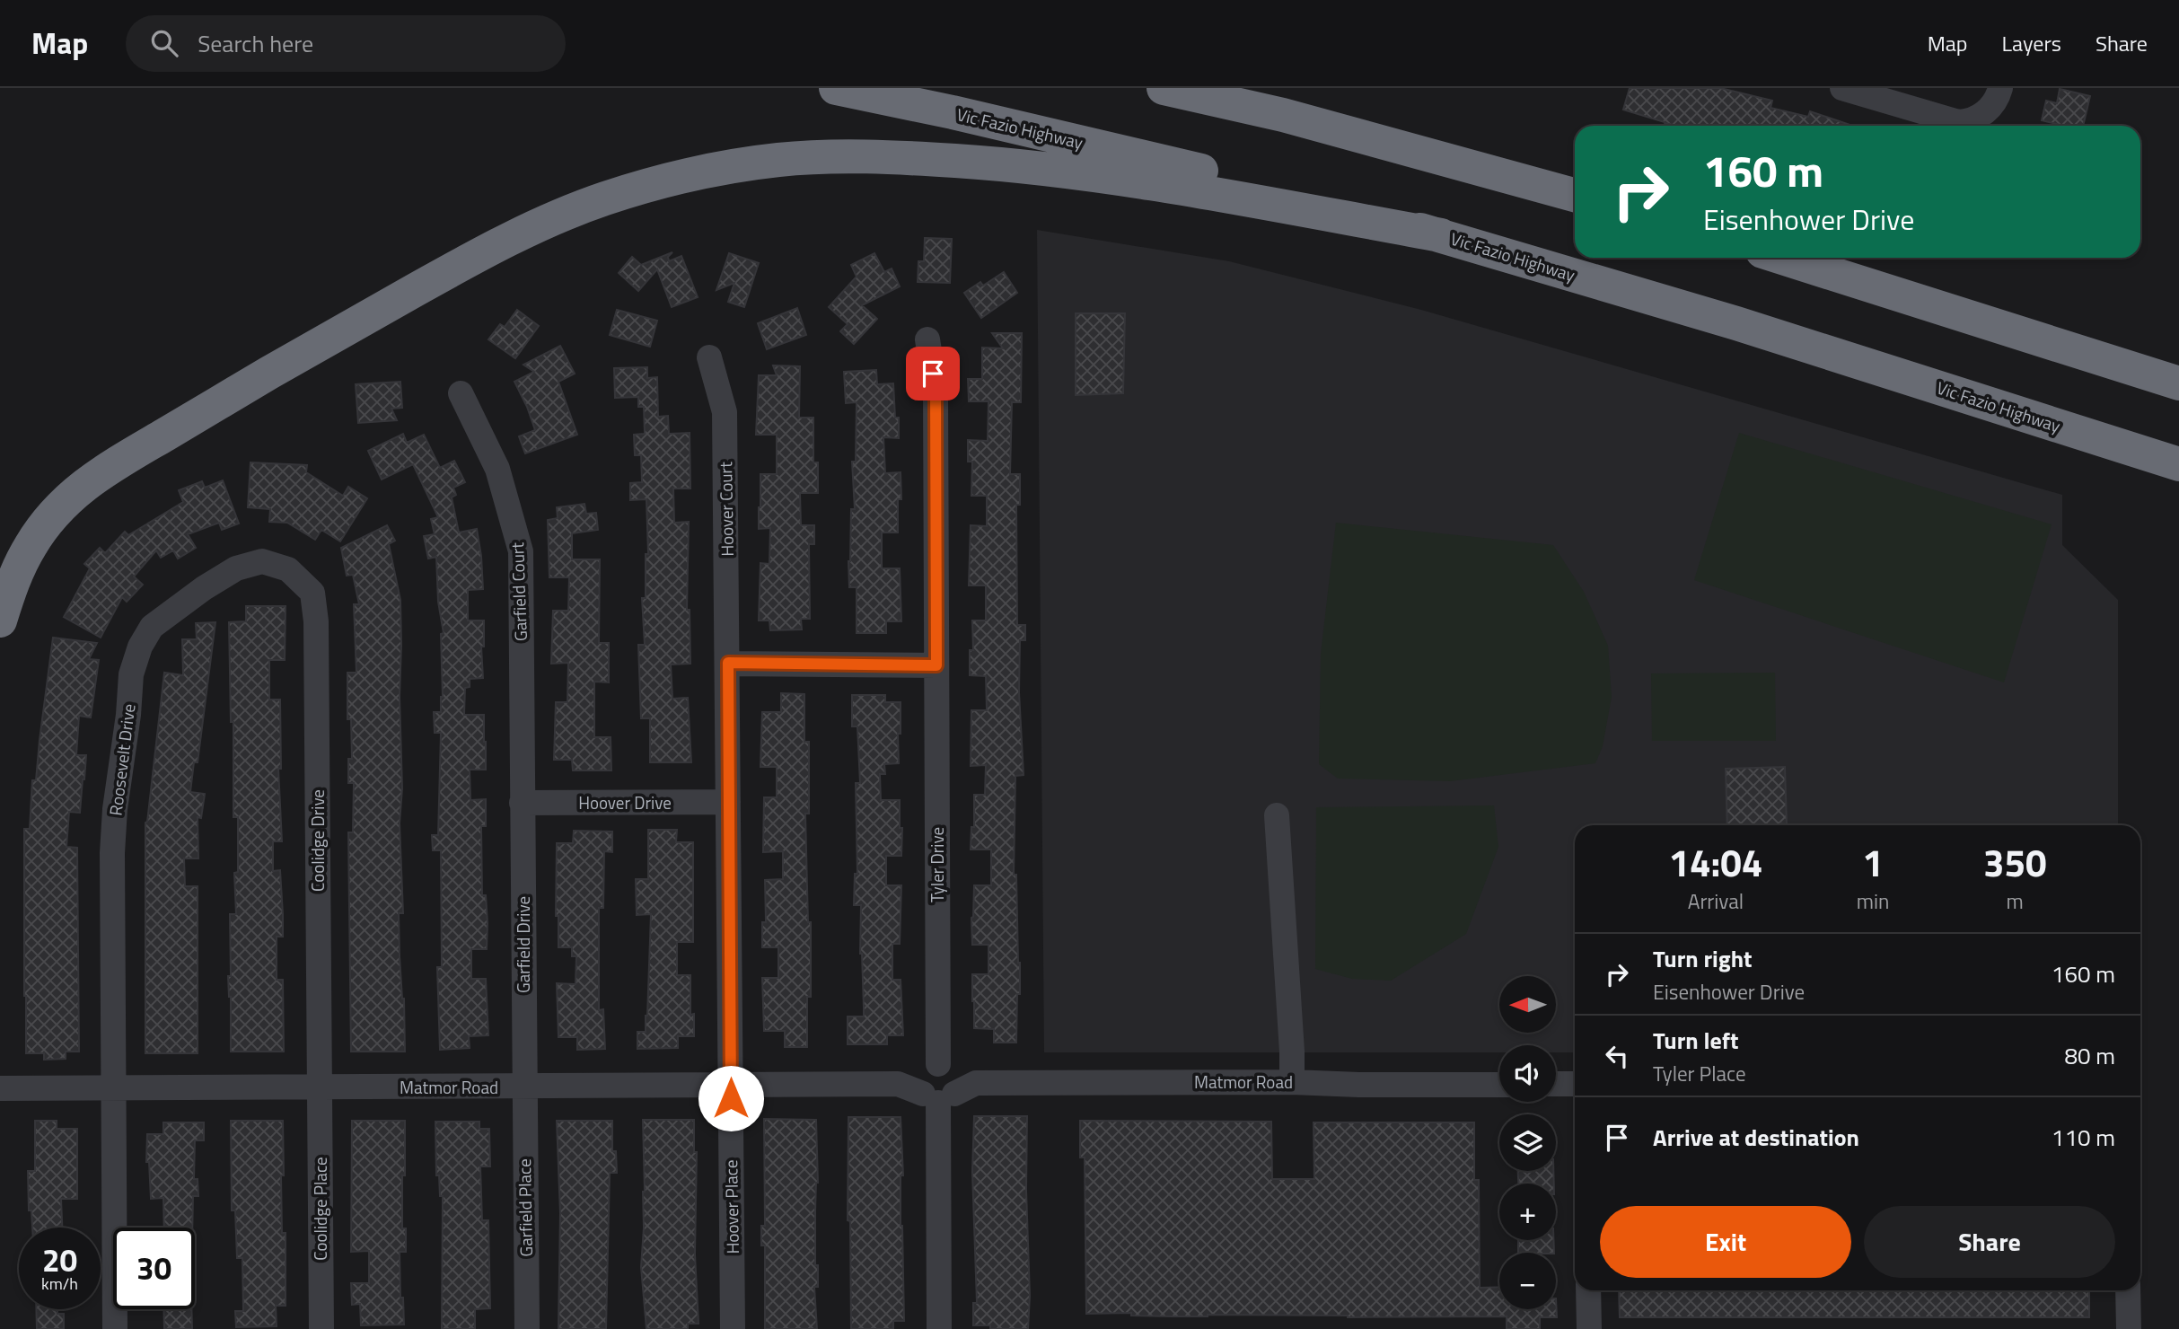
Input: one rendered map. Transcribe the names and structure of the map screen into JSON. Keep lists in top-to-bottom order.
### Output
{
  "streets": {
    "highway": ["Vic Fazio Highway"],
    "street": [
      "Hoover Court",
      "Garfield Court",
      "Roosevelt Drive",
      "Hoover Drive",
      "Coolidge Drive",
      "Tyler Drive",
      "Garfield Drive",
      "Matmor Road",
      "Hoover Place",
      "Garfield Place",
      "Coolidge Place"
    ]
  },
  "crossings": [
    ["Garfield Court", "Hoover Drive"],
    ["Garfield Court", "Garfield Drive"],
    ["Roosevelt Drive", "Coolidge Drive"],
    ["Roosevelt Drive", "Matmor Road"],
    ["Hoover Drive", "Garfield Drive"],
    ["Coolidge Drive", "Matmor Road"],
    ["Coolidge Drive", "Coolidge Place"],
    ["Tyler Drive", "Matmor Road"],
    ["Garfield Drive", "Matmor Road"],
    ["Garfield Drive", "Garfield Place"],
    ["Matmor Road", "Hoover Place"],
    ["Matmor Road", "Garfield Place"],
    ["Matmor Road", "Coolidge Place"]
  ],
  "north": "left",
  "page": {
    "header": "Map",
    "search": "Search here",
    "nav": ["Map", "Layers", "Share"],
    "turn": ["160 m", "Eisenhower Drive"],
    "eta": [
      "14:04",
      "Arrival",
      "1",
      "min",
      "350",
      "m"
    ],
    "list": [
      {
        "name": "Turn right",
        "note": "Eisenhower Drive",
        "value": "160 m"
      },
      {
        "name": "Turn left",
        "note": "Tyler Place",
        "value": "80 m"
      },
      {
        "name": "Arrive at destination",
        "value": "110 m"
      }
    ],
    "map_buttons": ["+", "−"],
    "buttons": ["Exit", "Share"],
    "speed": "20 km/h",
    "limit": "30"
  }
}
